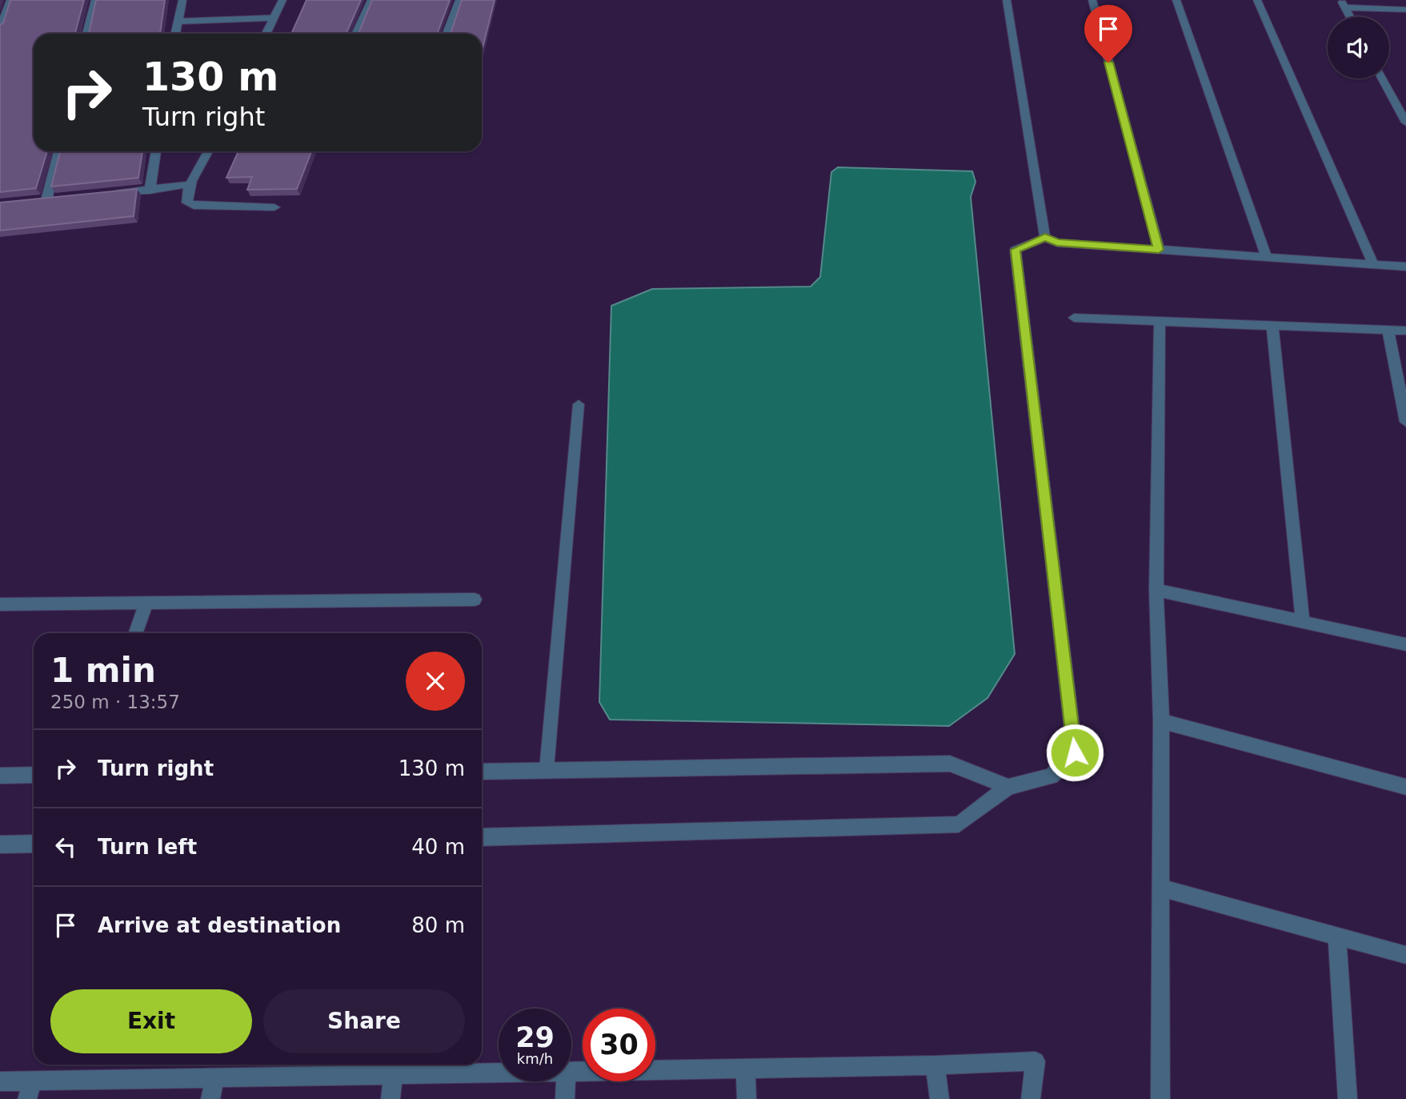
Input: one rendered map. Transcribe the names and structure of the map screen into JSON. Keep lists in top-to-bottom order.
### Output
{
  "page": {
    "turn": ["130 m", "Turn right"],
    "heading": ["1 min", "250 m · 13:57"],
    "list": [
      {
        "name": "Turn right",
        "value": "130 m"
      },
      {
        "name": "Turn left",
        "value": "40 m"
      },
      {
        "name": "Arrive at destination",
        "value": "80 m"
      }
    ],
    "buttons": ["Exit", "Share"],
    "speed": "29 km/h",
    "limit": "30"
  }
}
